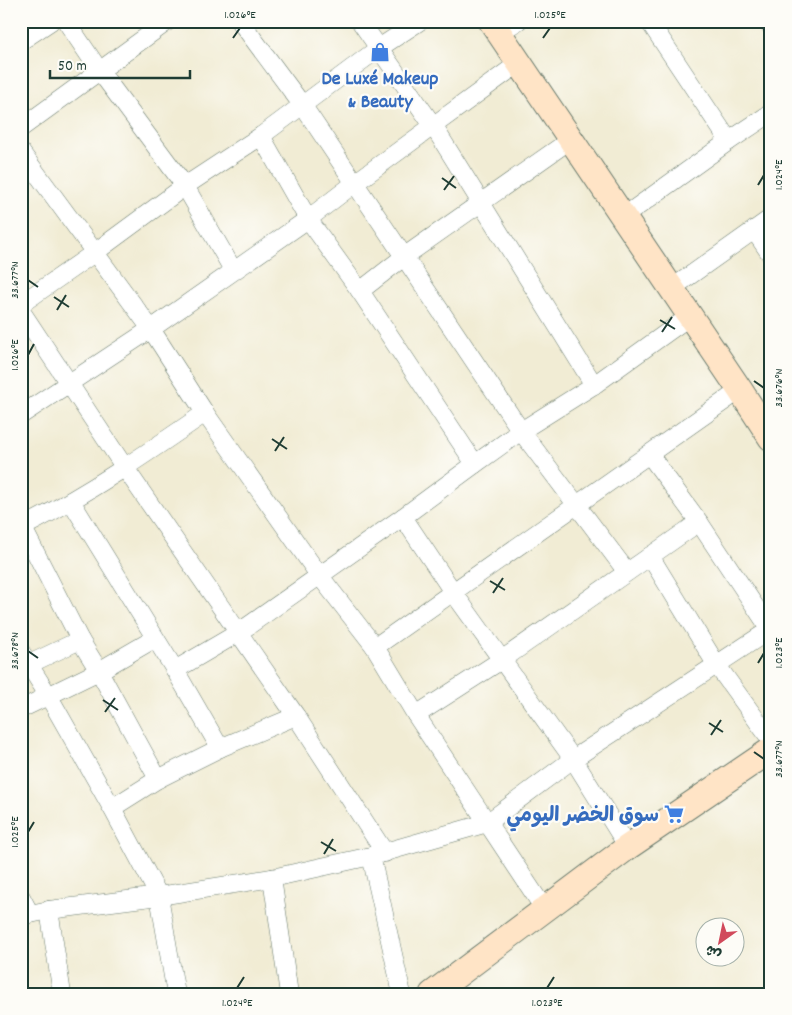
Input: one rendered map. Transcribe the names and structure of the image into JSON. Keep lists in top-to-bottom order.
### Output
{
  "places": {
    "shop": ["De Luxé Makeup & Beauty"],
    "supermarket": ["سوق الخضر اليومي"]
  },
  "scale_bar": "50 m",
  "north": "bottom left",
  "coordinates": [
    "1.026°E",
    "1.025°E",
    "1.024°E",
    "33.677°N",
    "33.676°N",
    "33.678°N",
    "1.023°E"
  ]
}
